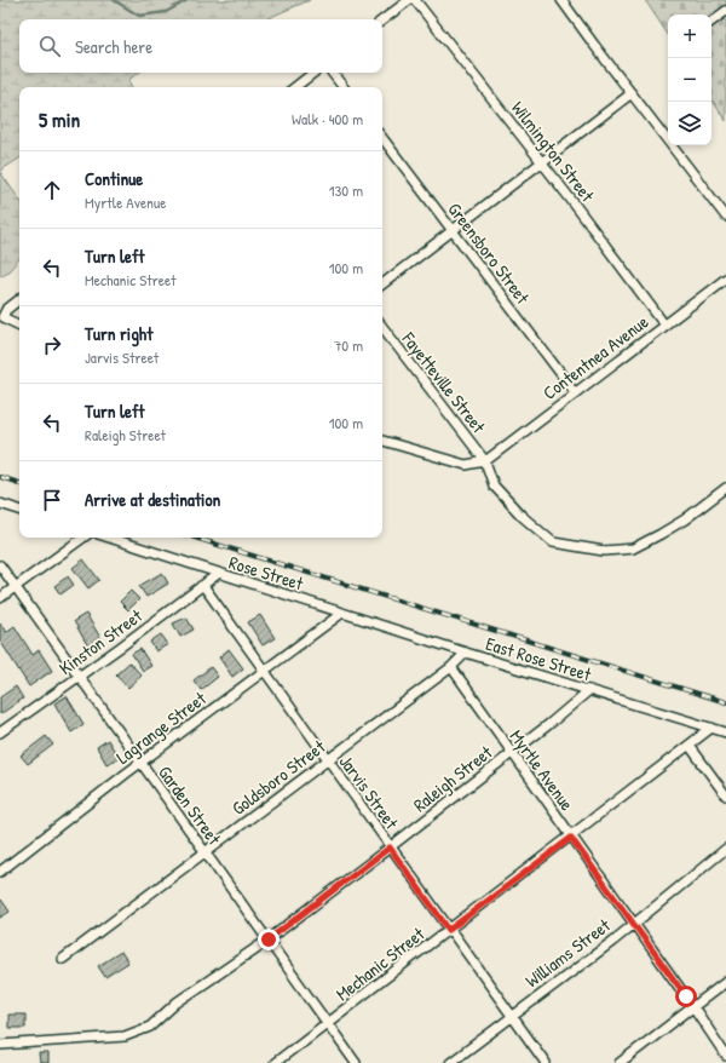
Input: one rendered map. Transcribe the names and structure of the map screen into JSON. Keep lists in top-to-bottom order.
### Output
{
  "streets": {
    "street": [
      "Wilmington Street",
      "Greensboro Street",
      "Contentnea Avenue",
      "Fayetteville Street",
      "Rose Street",
      "Kinston Street",
      "East Rose Street",
      "Lagrange Street",
      "Myrtle Avenue",
      "Goldsboro Street",
      "Raleigh Street",
      "Jarvis Street",
      "Garden Street",
      "Williams Street",
      "Mechanic Street"
    ]
  },
  "crossings": [
    ["Wilmington Street", "Contentnea Avenue"],
    ["Greensboro Street", "Contentnea Avenue"],
    ["Contentnea Avenue", "Fayetteville Street"],
    ["Rose Street", "Kinston Street"],
    ["Rose Street", "East Rose Street"],
    ["Rose Street", "Lagrange Street"],
    ["Kinston Street", "Jarvis Street"],
    ["Kinston Street", "Garden Street"],
    ["East Rose Street", "Lagrange Street"],
    ["East Rose Street", "Goldsboro Street"],
    ["East Rose Street", "Raleigh Street"],
    ["East Rose Street", "Mechanic Street"],
    ["Lagrange Street", "Jarvis Street"],
    ["Lagrange Street", "Garden Street"],
    ["Myrtle Avenue", "Goldsboro Street"],
    ["Myrtle Avenue", "Raleigh Street"],
    ["Myrtle Avenue", "Williams Street"],
    ["Myrtle Avenue", "Mechanic Street"],
    ["Goldsboro Street", "Jarvis Street"],
    ["Goldsboro Street", "Garden Street"],
    ["Raleigh Street", "Jarvis Street"],
    ["Raleigh Street", "Garden Street"],
    ["Jarvis Street", "Williams Street"],
    ["Jarvis Street", "Mechanic Street"],
    ["Garden Street", "Mechanic Street"]
  ],
  "page": {
    "map_buttons": ["+", "−"],
    "search": "Search here",
    "heading": ["5 min", "Walk · 400 m"],
    "list": [
      ["Continue", "Myrtle Avenue", "130 m"],
      ["Turn left", "Mechanic Street", "100 m"],
      ["Turn right", "Jarvis Street", "70 m"],
      ["Turn left", "Raleigh Street", "100 m"],
      "Arrive at destination"
    ]
  }
}
